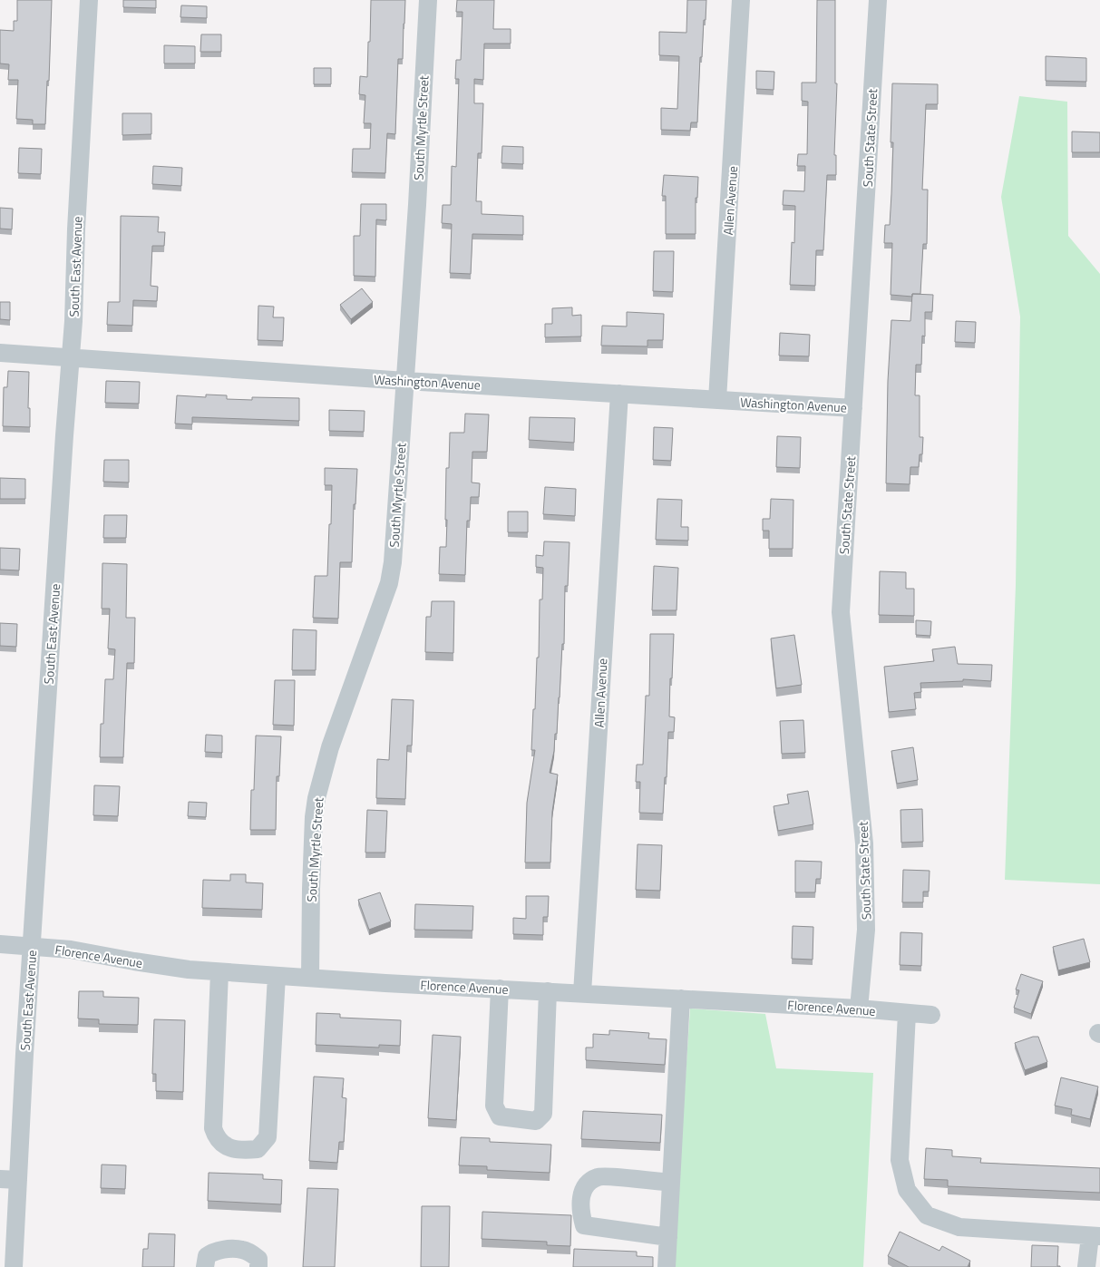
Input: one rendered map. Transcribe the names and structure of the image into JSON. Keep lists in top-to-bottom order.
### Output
{
  "streets": {
    "street": [
      "South Myrtle Street",
      "South State Street",
      "Allen Avenue",
      "South East Avenue",
      "Washington Avenue",
      "Florence Avenue"
    ]
  },
  "crossings": [
    ["South Myrtle Street", "Washington Avenue"],
    ["South Myrtle Street", "Florence Avenue"],
    ["South State Street", "Washington Avenue"],
    ["South State Street", "Florence Avenue"],
    ["Allen Avenue", "Washington Avenue"],
    ["Allen Avenue", "Florence Avenue"],
    ["South East Avenue", "Washington Avenue"],
    ["South East Avenue", "Florence Avenue"]
  ]
}
